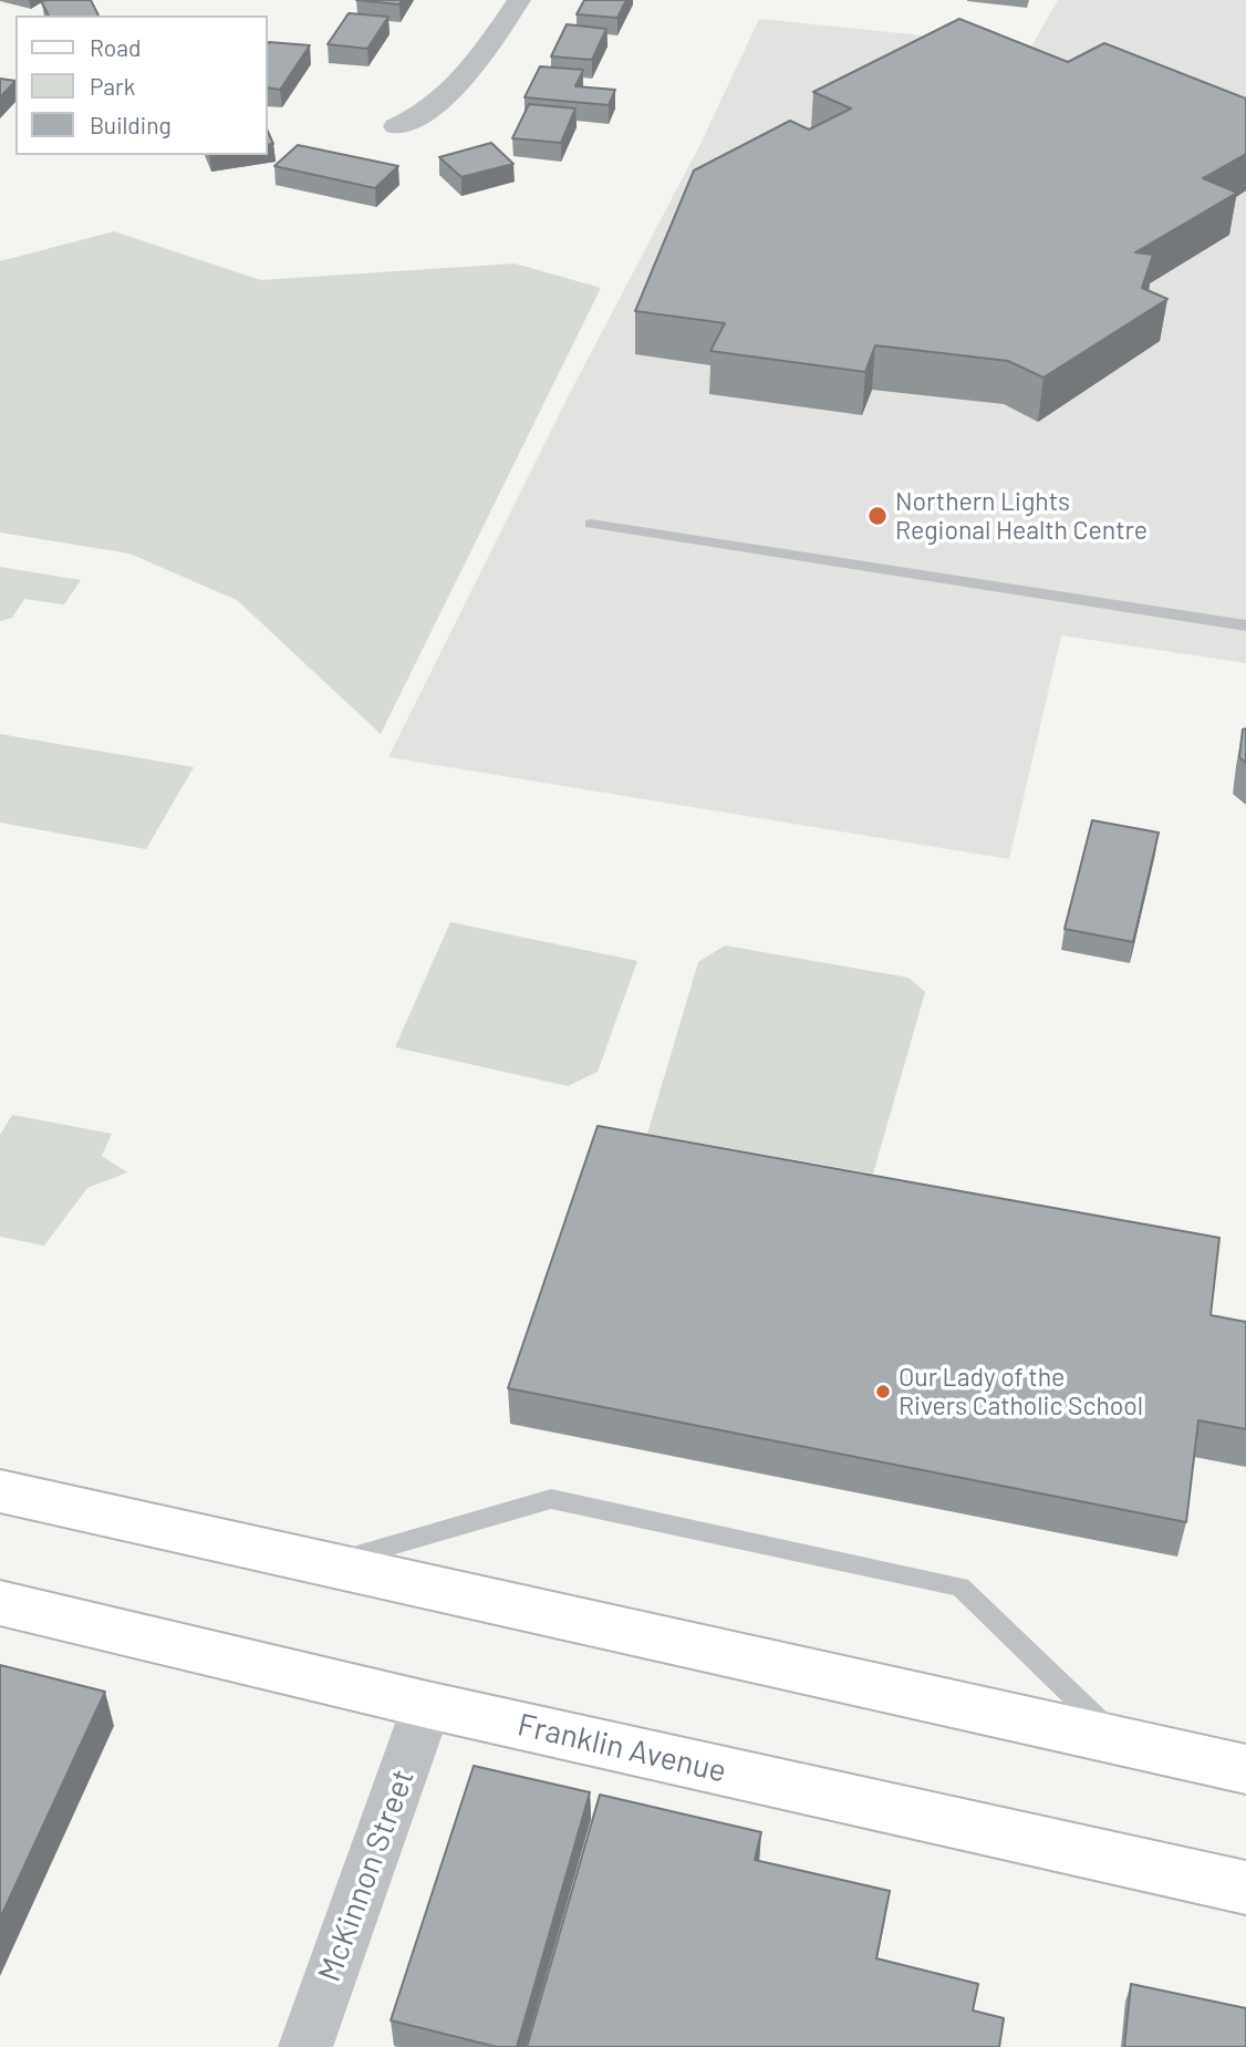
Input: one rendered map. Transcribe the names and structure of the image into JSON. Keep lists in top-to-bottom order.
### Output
{
  "streets": {
    "main road": ["Franklin Avenue"],
    "street": ["McKinnon Street"]
  },
  "crossings": [
    ["Franklin Avenue", "McKinnon Street"]
  ],
  "places": ["Northern Lights Regional Health Centre", "Our Lady of the Rivers Catholic School"],
  "legend": ["Road", "Park", "Building"]
}
